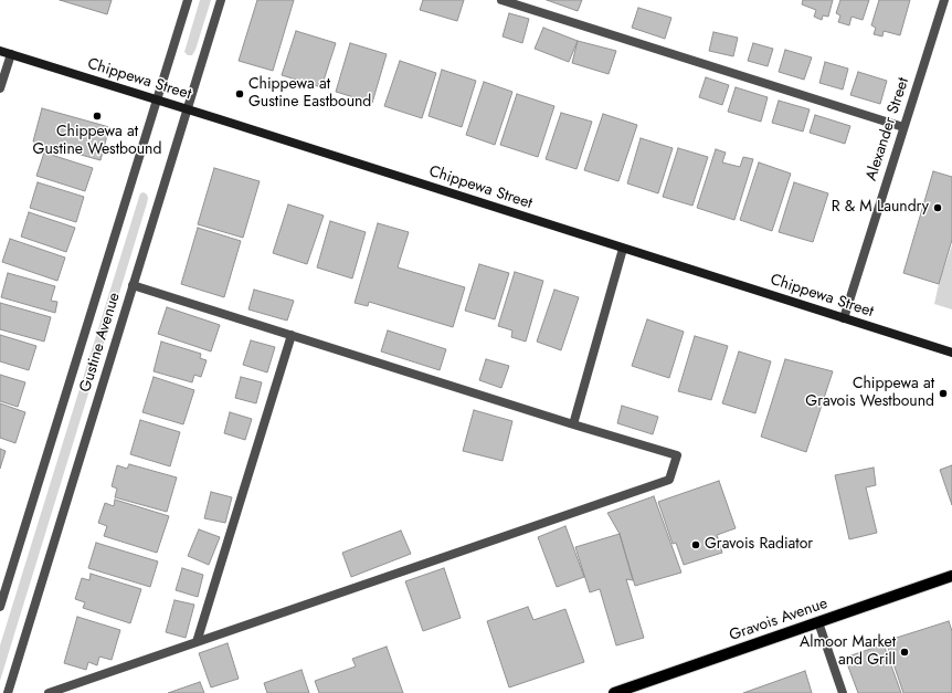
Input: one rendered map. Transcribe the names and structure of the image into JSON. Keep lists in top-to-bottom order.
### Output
{
  "streets": {
    "main road": ["Chippewa Street", "Gravois Avenue"],
    "street": ["Alexander Street", "Gustine Avenue"]
  },
  "crossings": [
    ["Chippewa Street", "Alexander Street"],
    ["Chippewa Street", "Gustine Avenue"]
  ],
  "places": [
    "Chippewa at Gustine Eastbound",
    "Chippewa at Gustine Westbound",
    "R & M Laundry",
    "Chippewa at Gravois Westbound",
    "Gravois Radiator",
    "Almoor Market and Grill"
  ]
}
